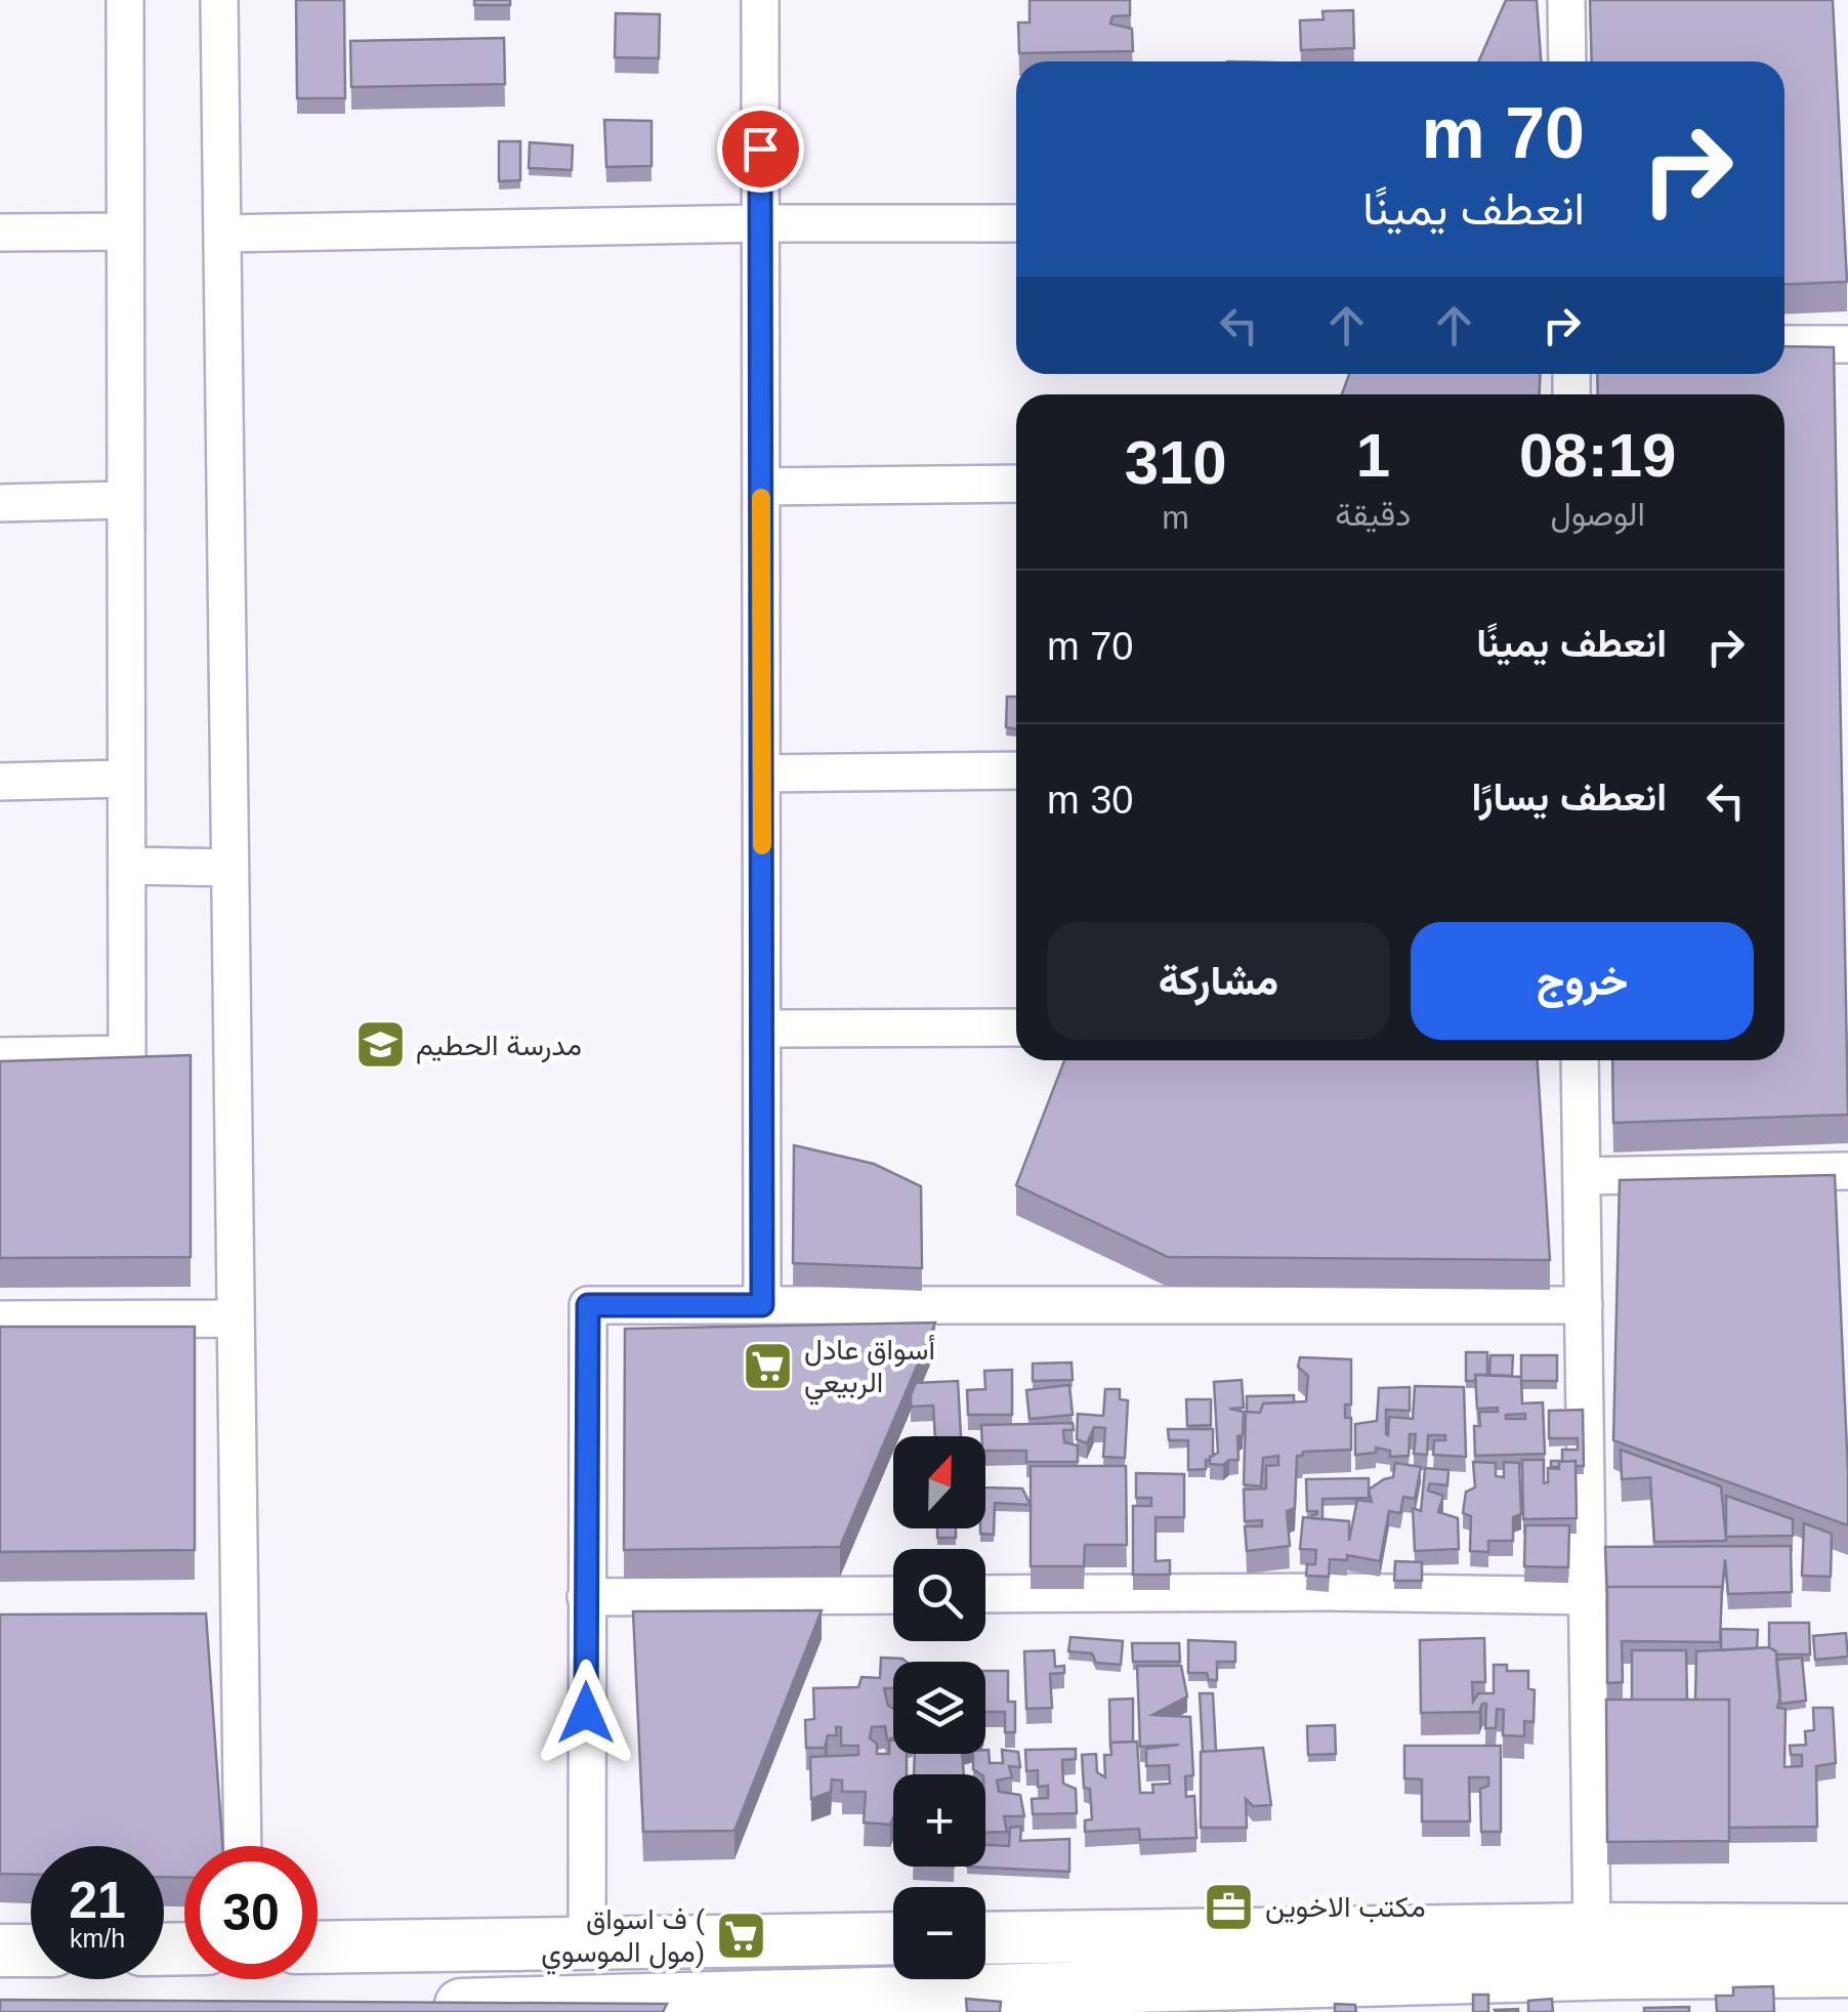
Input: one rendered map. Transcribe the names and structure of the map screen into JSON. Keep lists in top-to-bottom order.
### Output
{
  "places": {
    "school or university": ["مدرسة الحطيم"],
    "supermarket": ["أسواق عادل الربيعي", "ف اسواق ( مول الموسوي)"],
    "office": ["مكتب الاخوين"]
  },
  "north": "top",
  "page": {
    "turn": ["70 m", "انعطف يمينًا"],
    "eta": [
      "08:19",
      "الوصول",
      "1",
      "دقيقة",
      "310",
      "m"
    ],
    "list": [
      {
        "name": "انعطف يمينًا",
        "value": "70 m"
      },
      {
        "name": "انعطف يسارًا",
        "value": "30 m"
      }
    ],
    "buttons": ["خروج", "مشاركة"],
    "map_buttons": ["+", "−"],
    "speed": "21 km/h",
    "limit": "30"
  }
}
